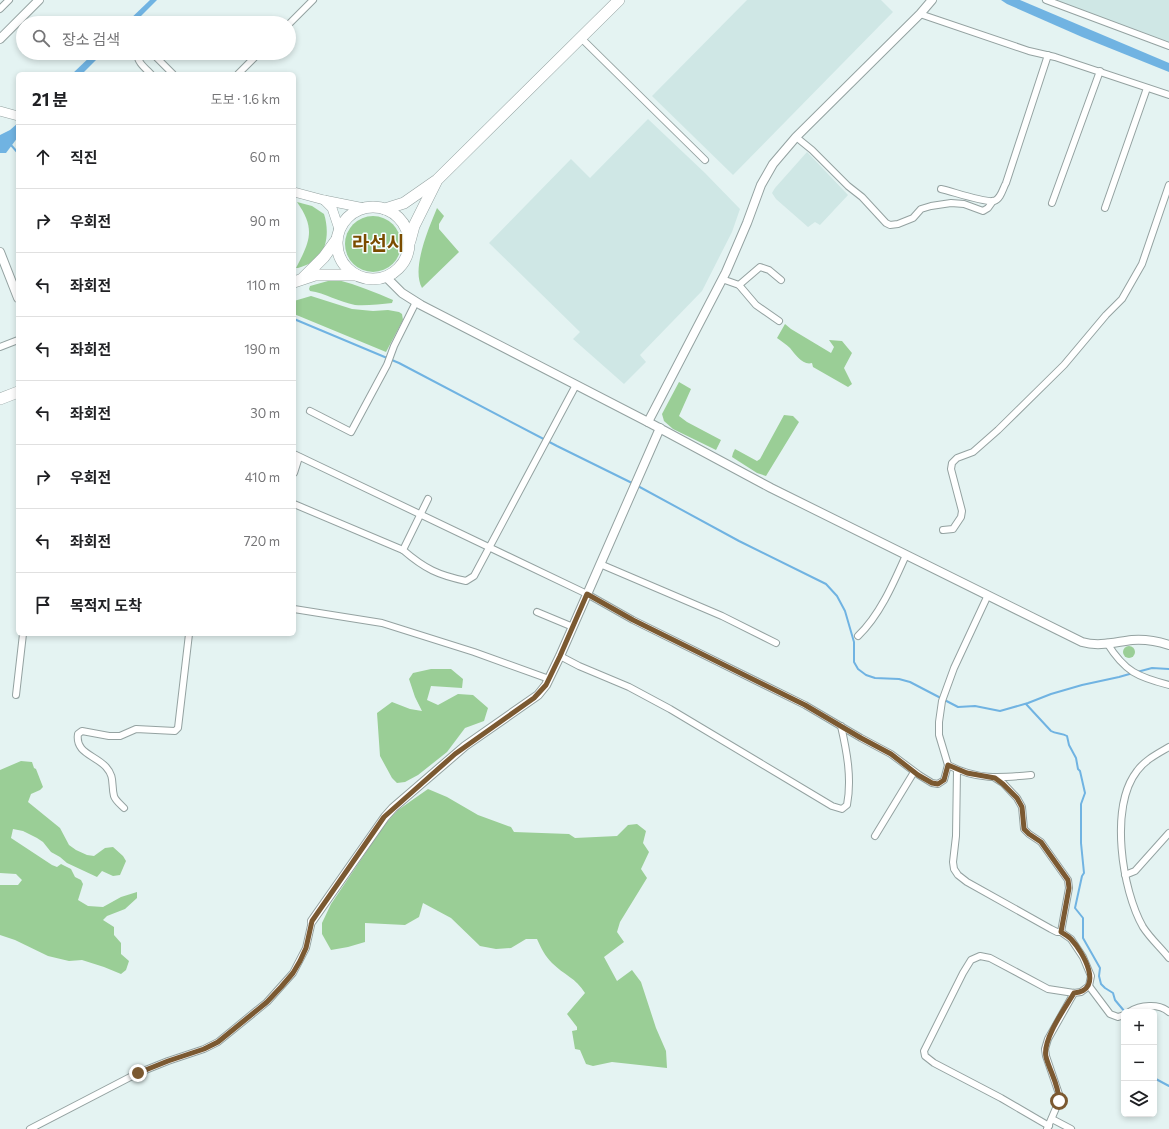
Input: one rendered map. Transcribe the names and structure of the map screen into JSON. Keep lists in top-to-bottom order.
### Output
{
  "districts": ["라선시"],
  "page": {
    "search": "장소 검색",
    "heading": ["21 분", "도보 · 1.6 km"],
    "list": [
      ["직진", "60 m"],
      ["우회전", "90 m"],
      ["좌회전", "110 m"],
      ["좌회전", "190 m"],
      ["좌회전", "30 m"],
      ["우회전", "410 m"],
      ["좌회전", "720 m"],
      "목적지 도착"
    ],
    "map_buttons": ["+", "−"]
  }
}
